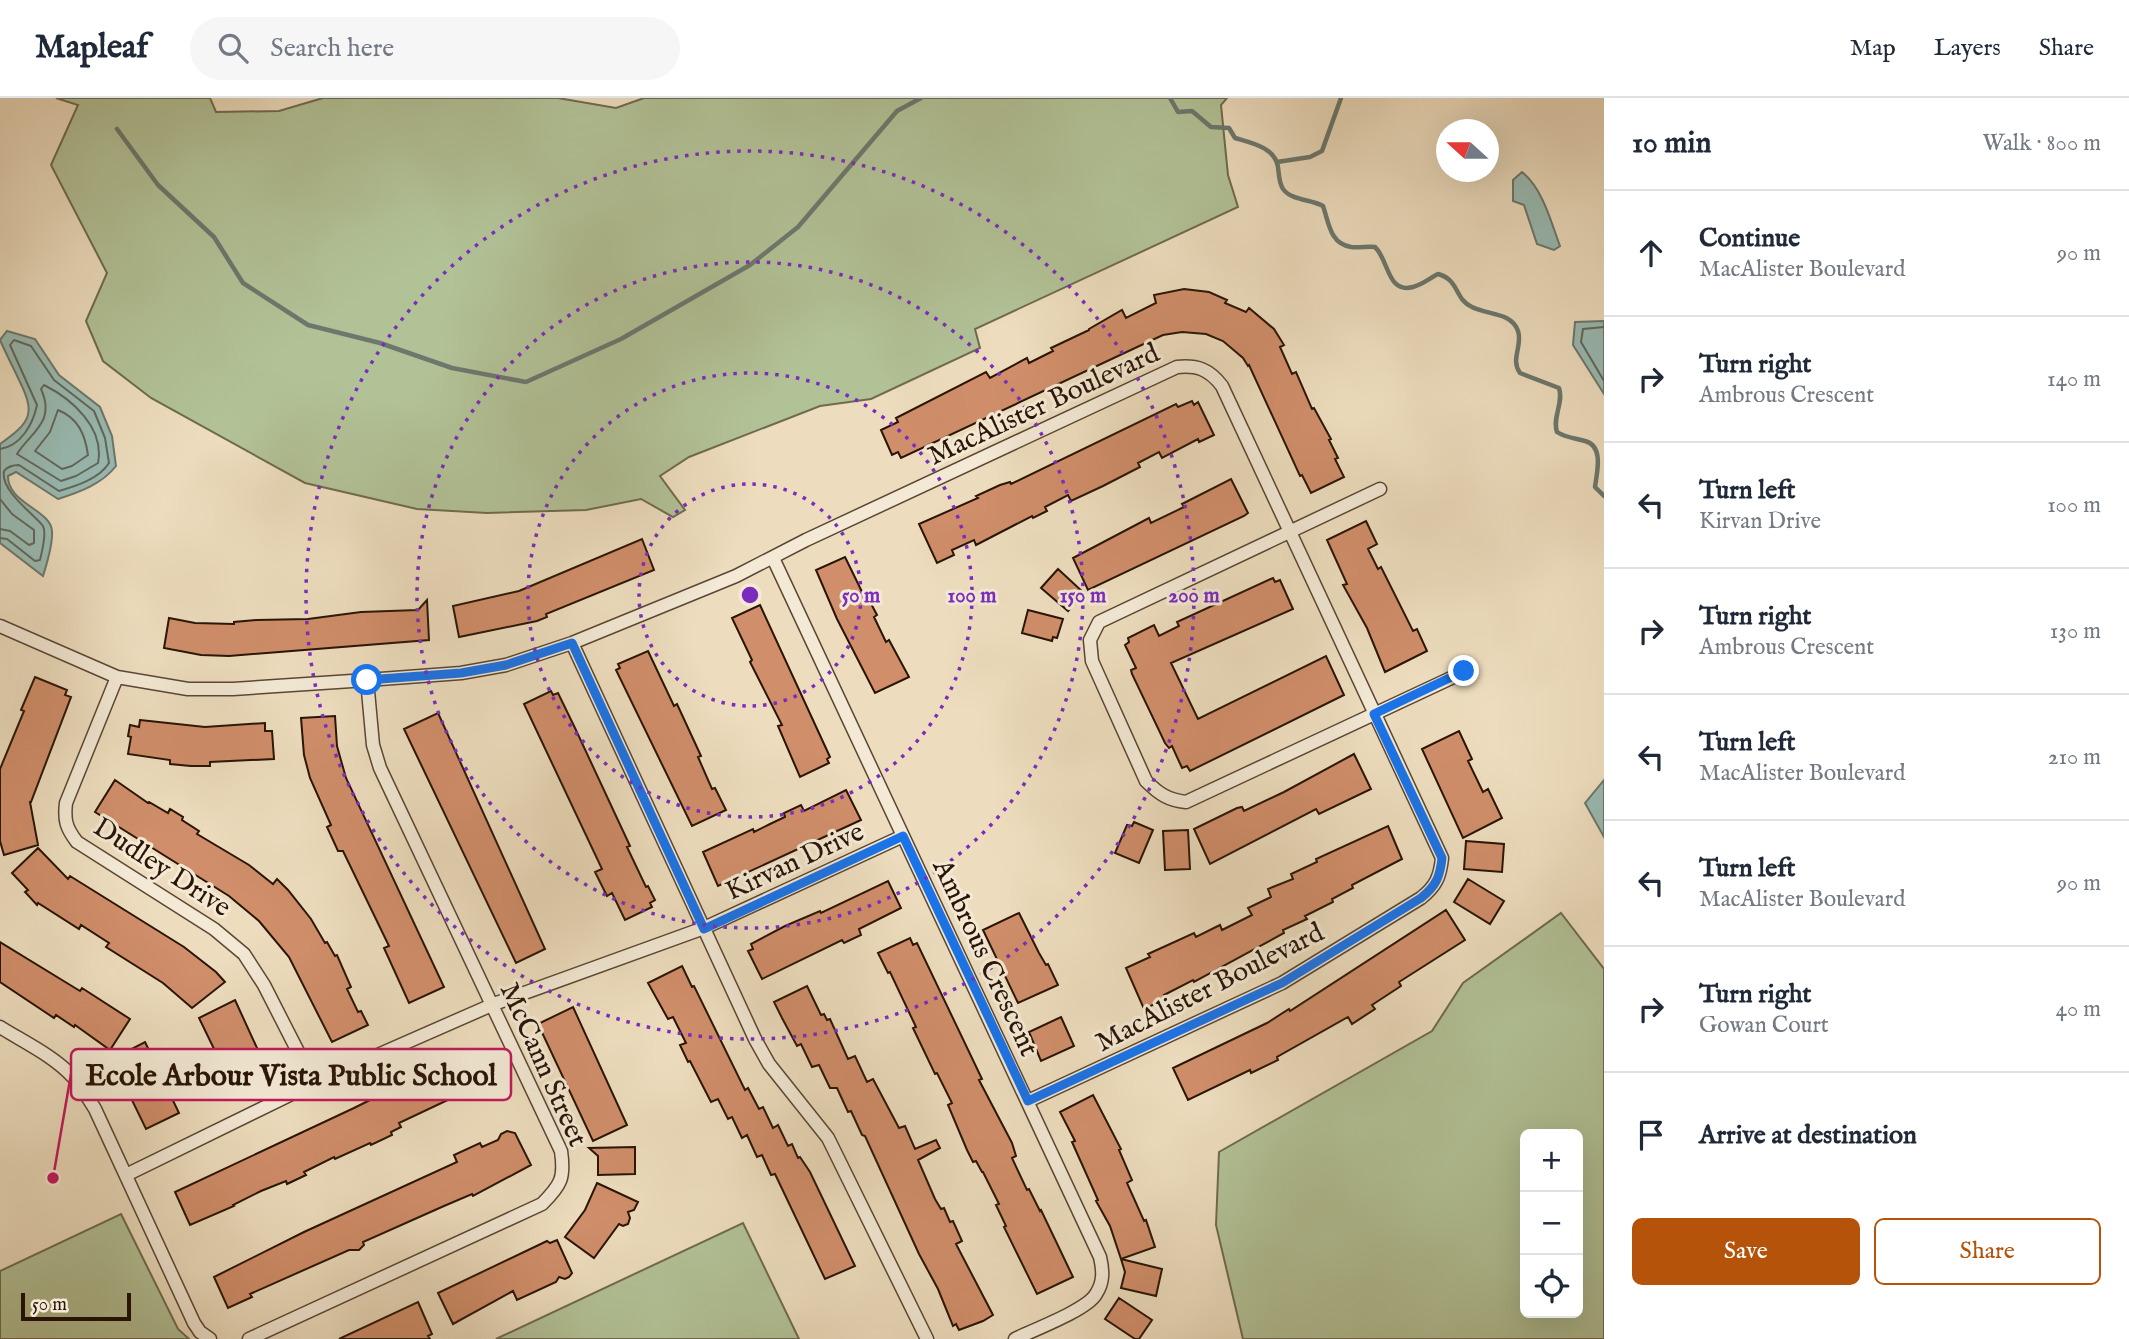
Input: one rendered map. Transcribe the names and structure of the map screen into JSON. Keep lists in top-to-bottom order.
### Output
{
  "streets": {
    "street": [
      "MacAlister Boulevard",
      "Kirvan Drive",
      "Dudley Drive",
      "Ambrous Crescent",
      "McCann Street"
    ]
  },
  "crossings": [
    ["MacAlister Boulevard", "Dudley Drive"],
    ["MacAlister Boulevard", "Ambrous Crescent"],
    ["MacAlister Boulevard", "McCann Street"],
    ["Kirvan Drive", "Dudley Drive"],
    ["Kirvan Drive", "Ambrous Crescent"],
    ["Kirvan Drive", "McCann Street"]
  ],
  "places": ["Ecole Arbour Vista Public School"],
  "scale_bar": "50 m",
  "north": "left",
  "page": {
    "header": "Mapleaf",
    "search": "Search here",
    "nav": ["Map", "Layers", "Share"],
    "heading": ["10 min", "Walk · 800 m"],
    "list": [
      ["Continue", "MacAlister Boulevard", "90 m"],
      ["Turn right", "Ambrous Crescent", "140 m"],
      ["Turn left", "Kirvan Drive", "100 m"],
      ["Turn right", "Ambrous Crescent", "130 m"],
      ["Turn left", "MacAlister Boulevard", "210 m"],
      ["Turn left", "MacAlister Boulevard", "90 m"],
      ["Turn right", "Gowan Court", "40 m"],
      "Arrive at destination"
    ],
    "map_buttons": ["+", "−"],
    "buttons": ["Save", "Share"],
    "scale": "50 m"
  },
  "rings": [
    "50 m",
    "100 m",
    "150 m",
    "200 m"
  ]
}
